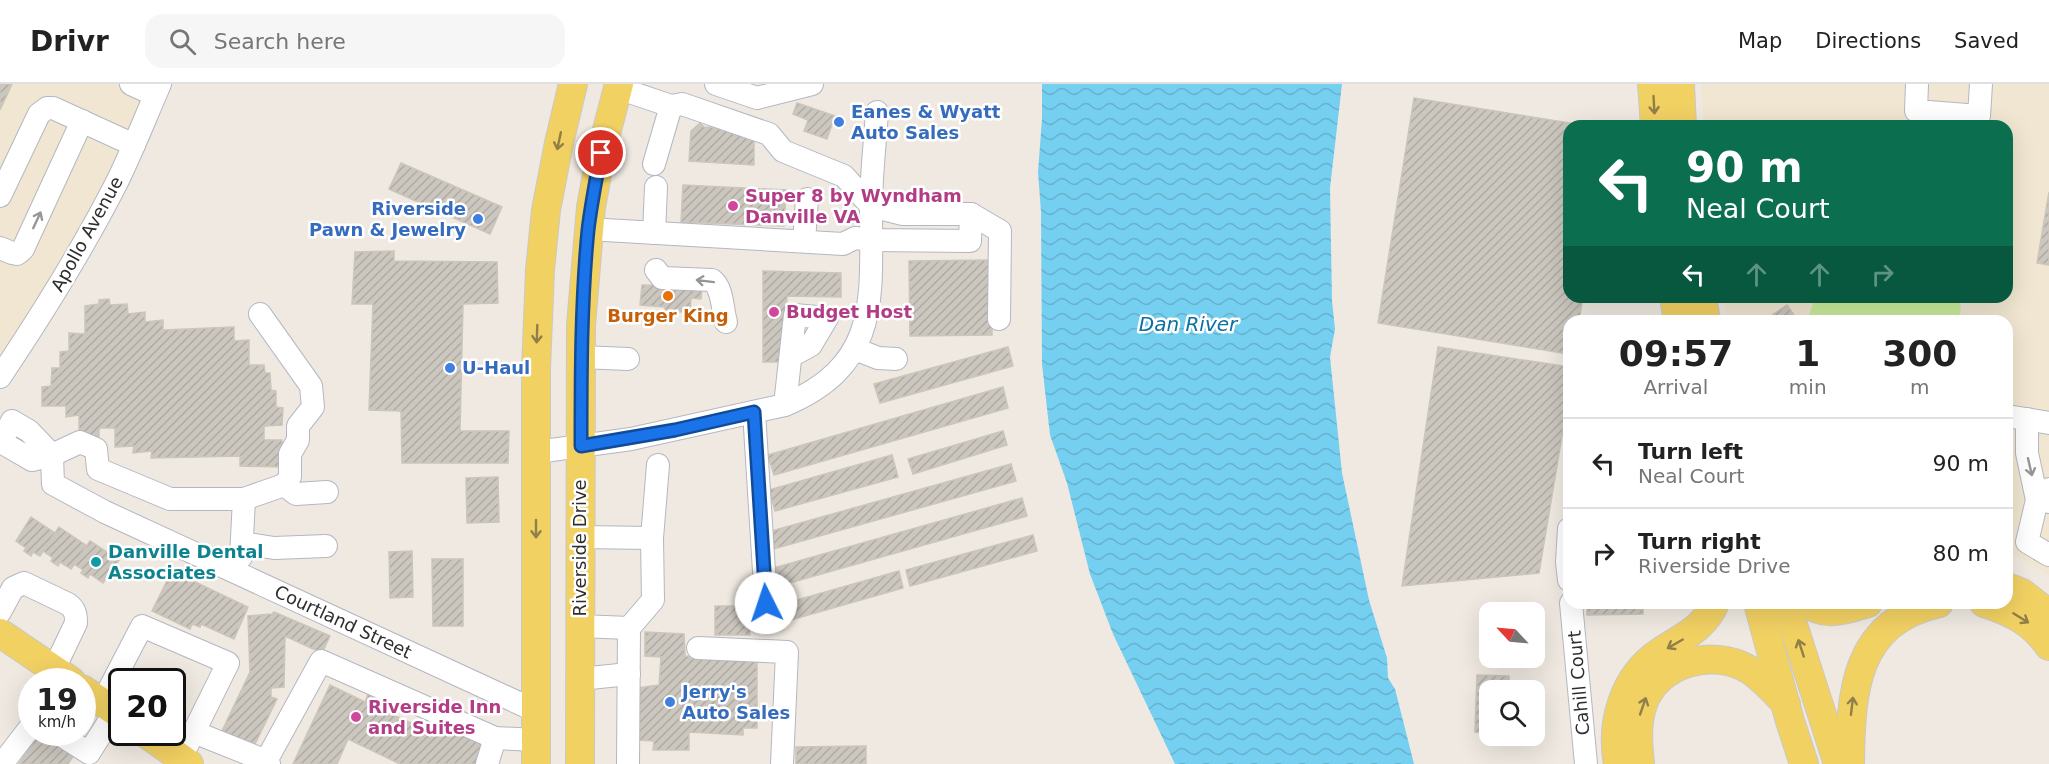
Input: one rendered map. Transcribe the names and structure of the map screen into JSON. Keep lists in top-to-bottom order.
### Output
{
  "streets": {
    "main road": ["Riverside Drive"],
    "street": ["Apollo Avenue", "Courtland Street", "Cahill Court"]
  },
  "water": ["Dan River"],
  "places": [
    "Eanes & Wyatt Auto Sales",
    "Super 8 by Wyndham Danville VA",
    "Riverside Pawn & Jewelry",
    "Burger King",
    "Budget Host",
    "U-Haul",
    "Danville Dental Associates",
    "Jerry's Auto Sales",
    "Riverside Inn and Suites"
  ],
  "north": "top left",
  "page": {
    "header": "Drivr",
    "search": "Search here",
    "nav": ["Map", "Directions", "Saved"],
    "turn": ["90 m", "Neal Court"],
    "eta": [
      "09:57",
      "Arrival",
      "1",
      "min",
      "300",
      "m"
    ],
    "list": [
      {
        "name": "Turn left",
        "note": "Neal Court",
        "value": "90 m"
      },
      {
        "name": "Turn right",
        "note": "Riverside Drive",
        "value": "80 m"
      }
    ],
    "speed": "19 km/h",
    "limit": "20"
  }
}
